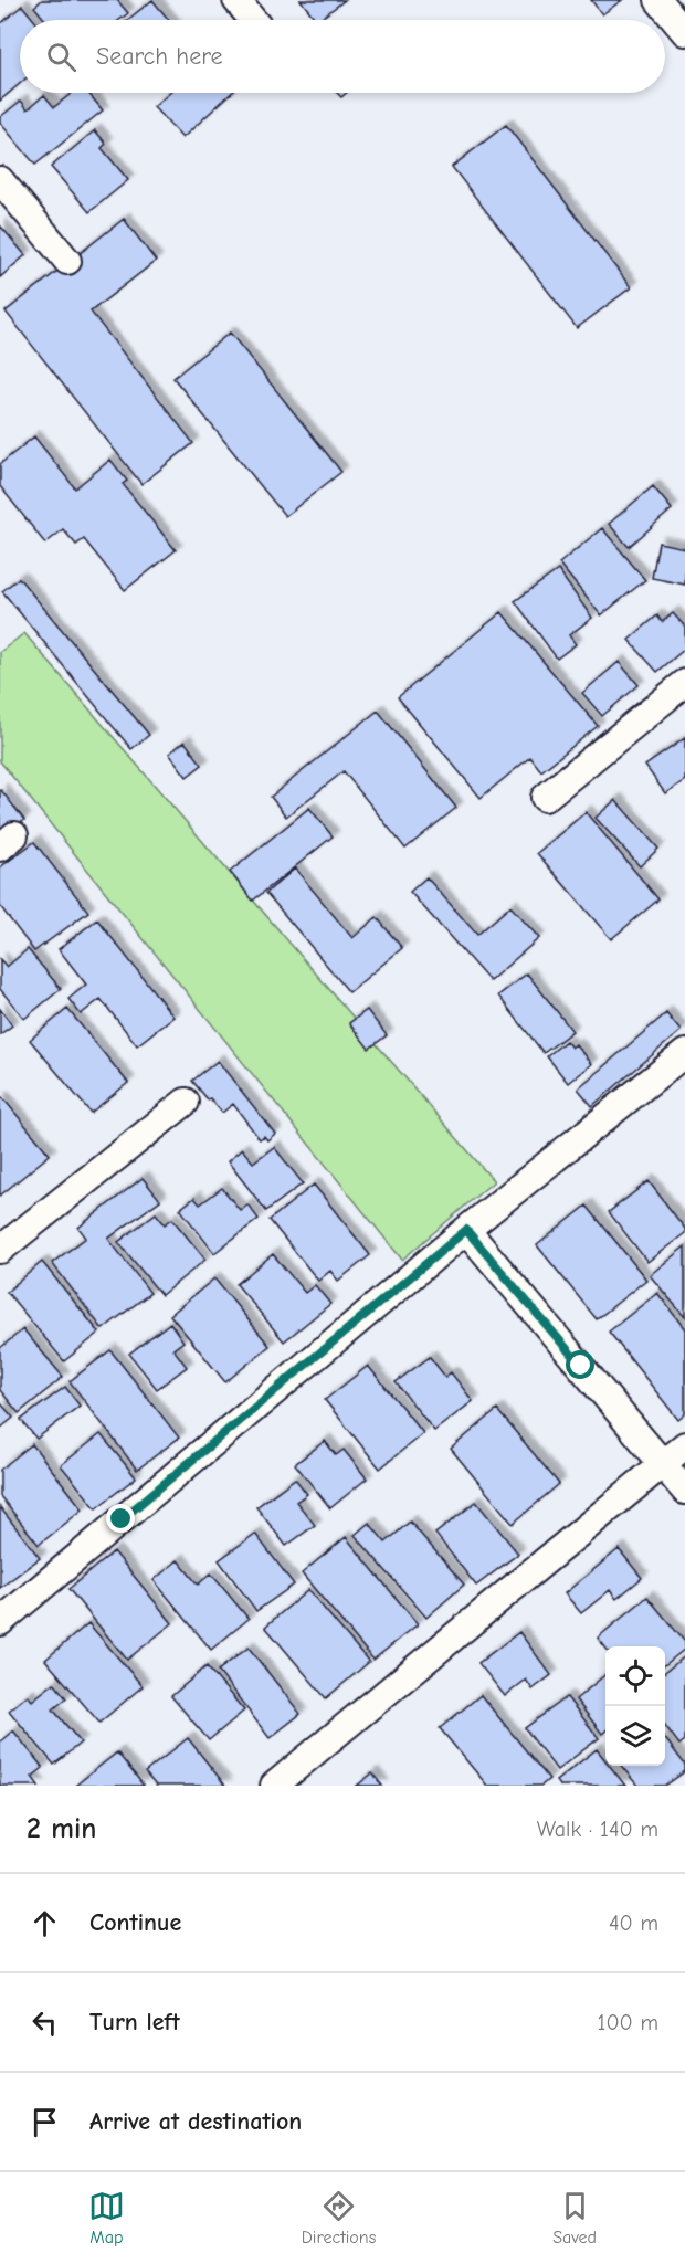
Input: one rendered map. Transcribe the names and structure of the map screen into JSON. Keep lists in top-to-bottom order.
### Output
{
  "page": {
    "search": "Search here",
    "heading": ["2 min", "Walk · 140 m"],
    "list": [
      ["Continue", "40 m"],
      ["Turn left", "100 m"],
      "Arrive at destination"
    ],
    "nav": ["Map", "Directions", "Saved"]
  }
}
